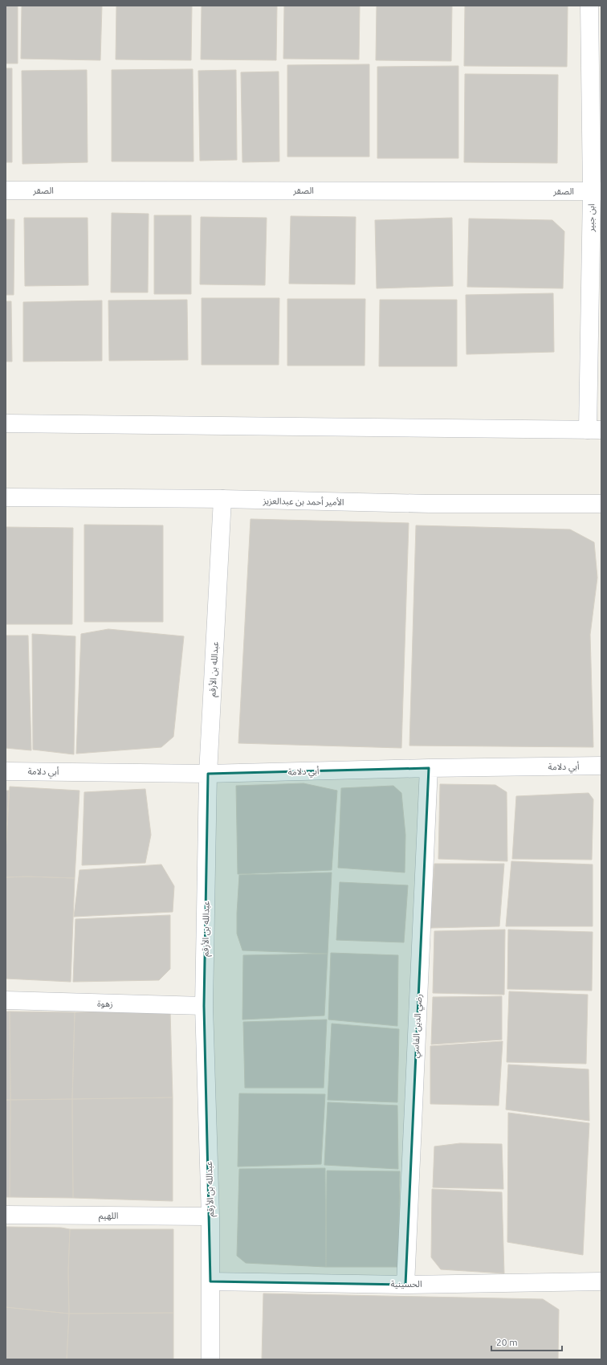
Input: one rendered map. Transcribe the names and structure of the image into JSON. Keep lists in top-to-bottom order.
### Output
{
  "streets": {
    "street": [
      "الصقر",
      "ابن جبير",
      "الأمير أحمد بن عبدالعزيز",
      "عبدالله بن الأرقم",
      "أبي دلامة",
      "زهوة",
      "رضي الدين الفاسي",
      "اللهيم",
      "الحسينية"
    ]
  },
  "crossings": [
    ["الصقر", "ابن جبير"],
    ["الأمير أحمد بن عبدالعزيز", "عبدالله بن الأرقم"],
    ["عبدالله بن الأرقم", "أبي دلامة"],
    ["عبدالله بن الأرقم", "زهوة"],
    ["عبدالله بن الأرقم", "اللهيم"],
    ["عبدالله بن الأرقم", "الحسينية"],
    ["أبي دلامة", "رضي الدين الفاسي"],
    ["رضي الدين الفاسي", "الحسينية"]
  ],
  "scale_bar": "20 m"
}
